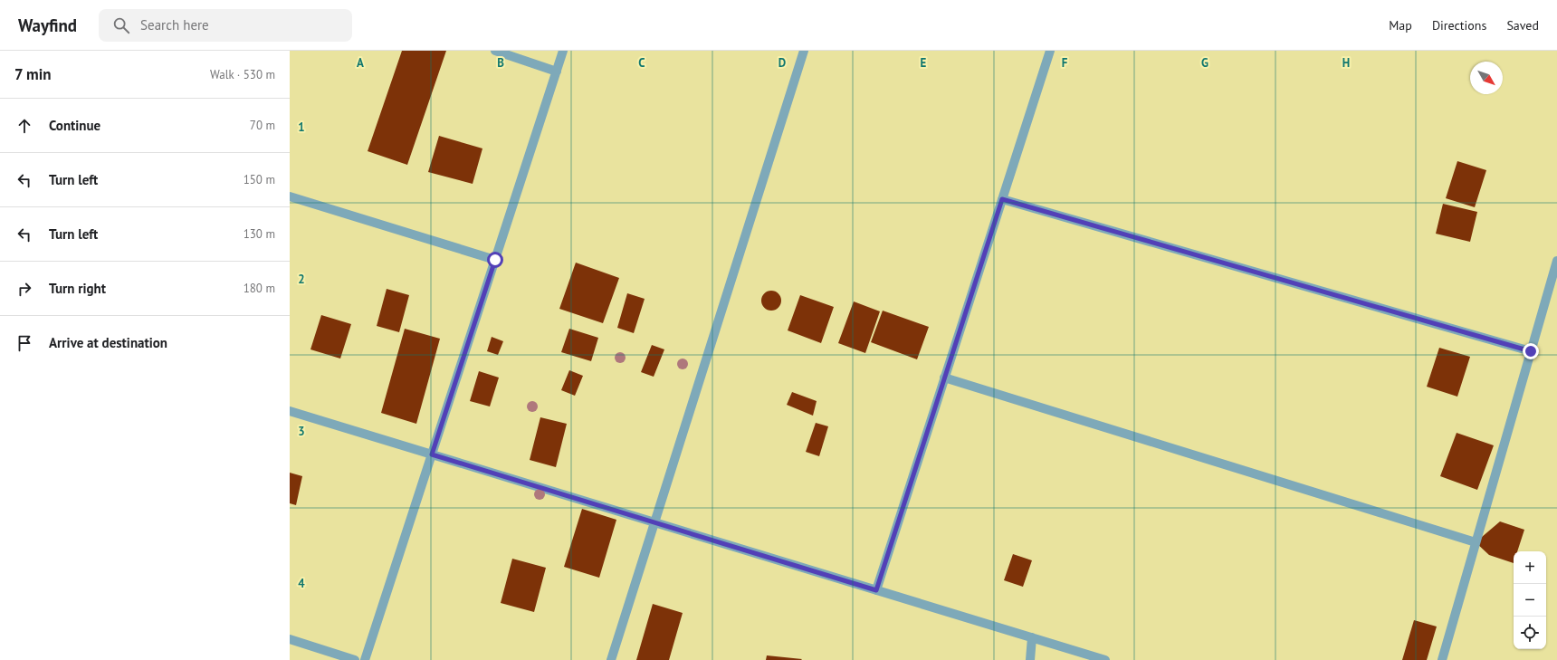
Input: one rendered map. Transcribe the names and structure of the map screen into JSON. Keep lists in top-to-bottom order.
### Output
{
  "north": "bottom right",
  "page": {
    "header": "Wayfind",
    "search": "Search here",
    "nav": ["Map", "Directions", "Saved"],
    "heading": ["7 min", "Walk · 530 m"],
    "list": [
      ["Continue", "70 m"],
      ["Turn left", "150 m"],
      ["Turn left", "130 m"],
      ["Turn right", "180 m"],
      "Arrive at destination"
    ],
    "map_buttons": ["+", "−"]
  },
  "grid": {
    "columns": [
      "A",
      "B",
      "C",
      "D",
      "E",
      "F",
      "G",
      "H"
    ],
    "rows": [
      "1",
      "2",
      "3",
      "4"
    ]
  }
}
